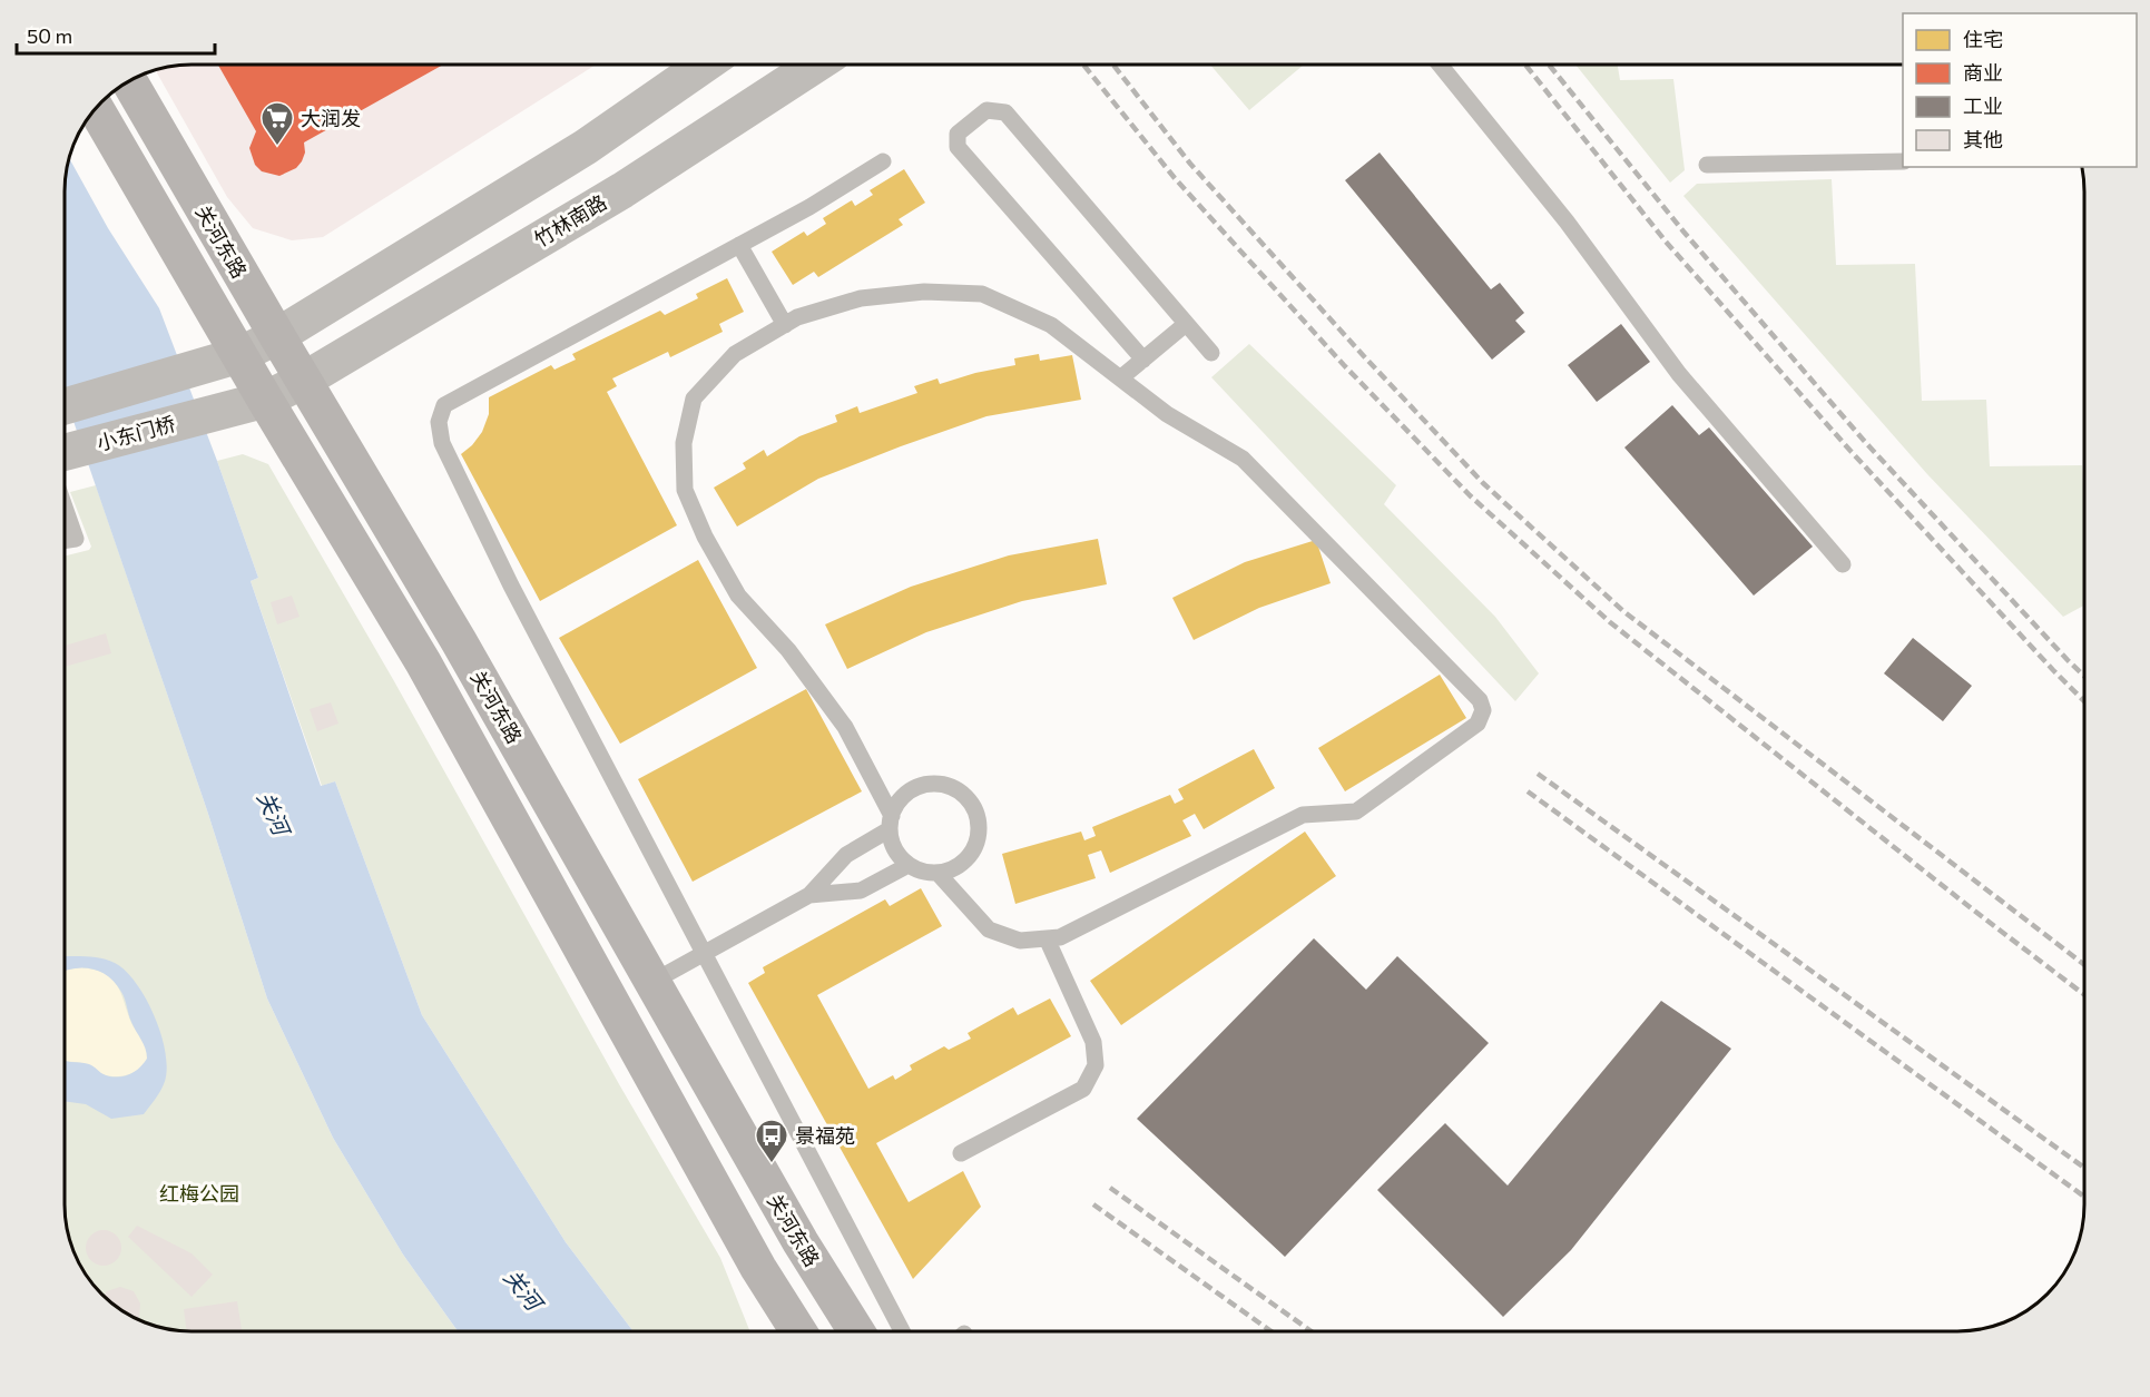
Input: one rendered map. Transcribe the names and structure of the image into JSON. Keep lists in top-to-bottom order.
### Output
{
  "streets": {
    "main road": ["竹林南路", "关河东路", "小东门桥"]
  },
  "crossings": [
    ["竹林南路", "关河东路"],
    ["竹林南路", "小东门桥"],
    ["关河东路", "小东门桥"]
  ],
  "water": ["关河"],
  "parks": ["红梅公园"],
  "places": {
    "supermarket": ["大润发"],
    "bus stop": ["景福苑"]
  },
  "legend": [
    "住宅",
    "商业",
    "工业",
    "其他"
  ],
  "scale_bar": "50 m"
}
